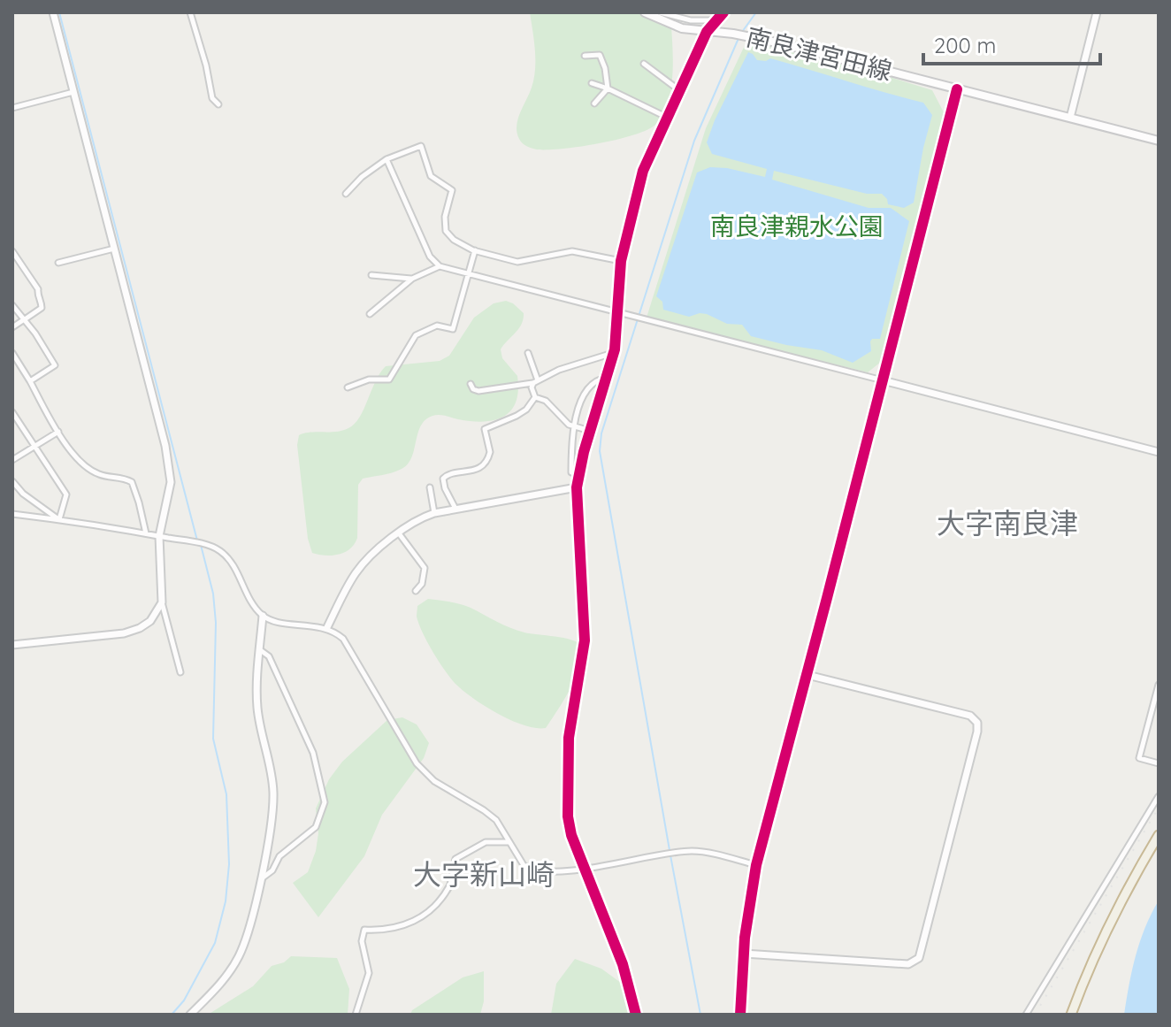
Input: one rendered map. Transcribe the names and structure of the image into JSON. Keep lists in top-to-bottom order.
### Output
{
  "streets": {
    "main road": ["南良津宮田線"]
  },
  "districts": ["大字南良津", "大字新山崎"],
  "parks": ["南良津親水公園"],
  "scale_bar": "200 m"
}
